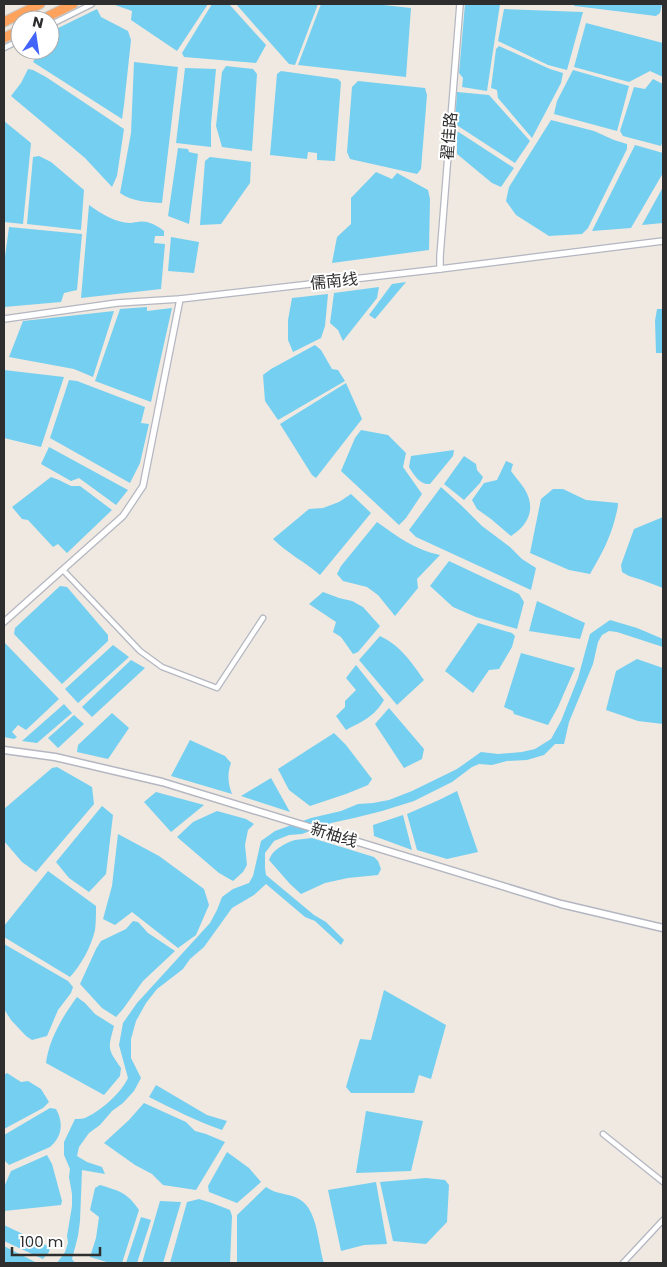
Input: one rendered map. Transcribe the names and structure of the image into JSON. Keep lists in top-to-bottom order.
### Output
{
  "streets": {
    "main road": ["新柚线"],
    "street": ["翟佳路", "儒南线"]
  },
  "crossings": [
    ["翟佳路", "儒南线"]
  ],
  "scale_bar": "100 m",
  "north": "top"
}
